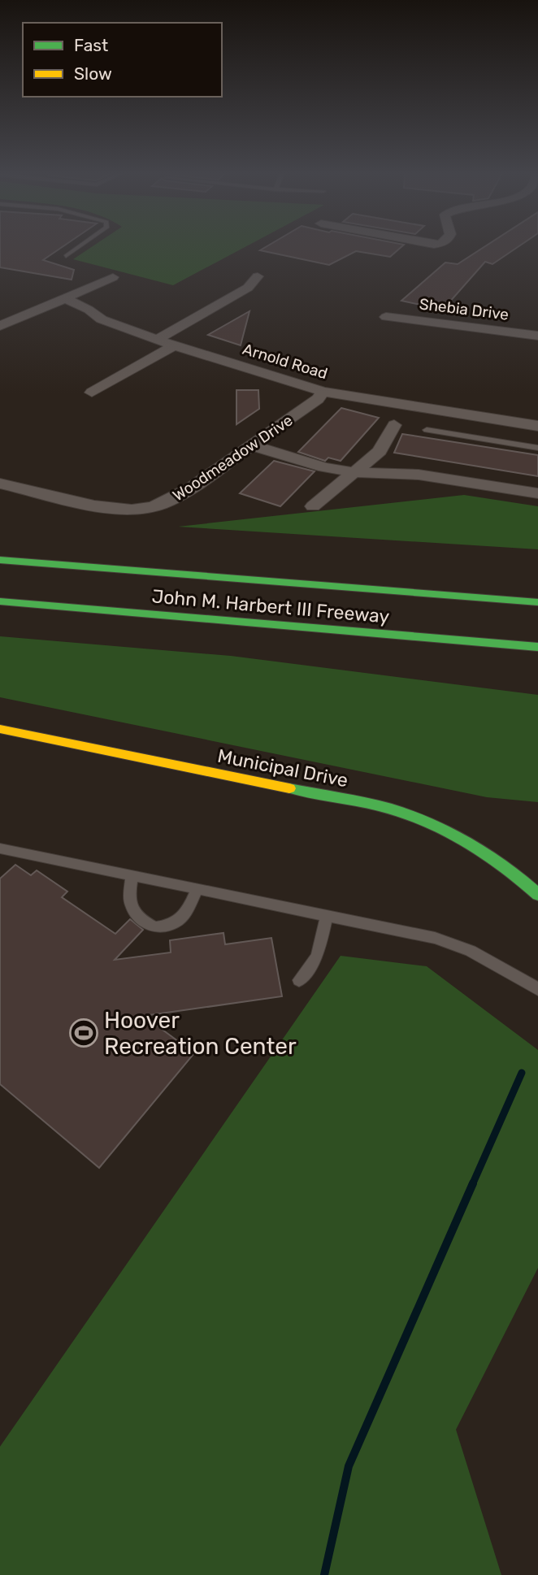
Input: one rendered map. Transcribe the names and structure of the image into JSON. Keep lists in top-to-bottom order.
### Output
{
  "streets": {
    "main road": ["John M. Harbert III Freeway", "Municipal Drive"],
    "street": ["Shebia Drive", "Arnold Road", "Woodmeadow Drive"]
  },
  "crossings": [
    ["Arnold Road", "Woodmeadow Drive"]
  ],
  "places": {
    "sports": ["Hoover Recreation Center"]
  },
  "legend": ["Fast", "Slow"]
}
